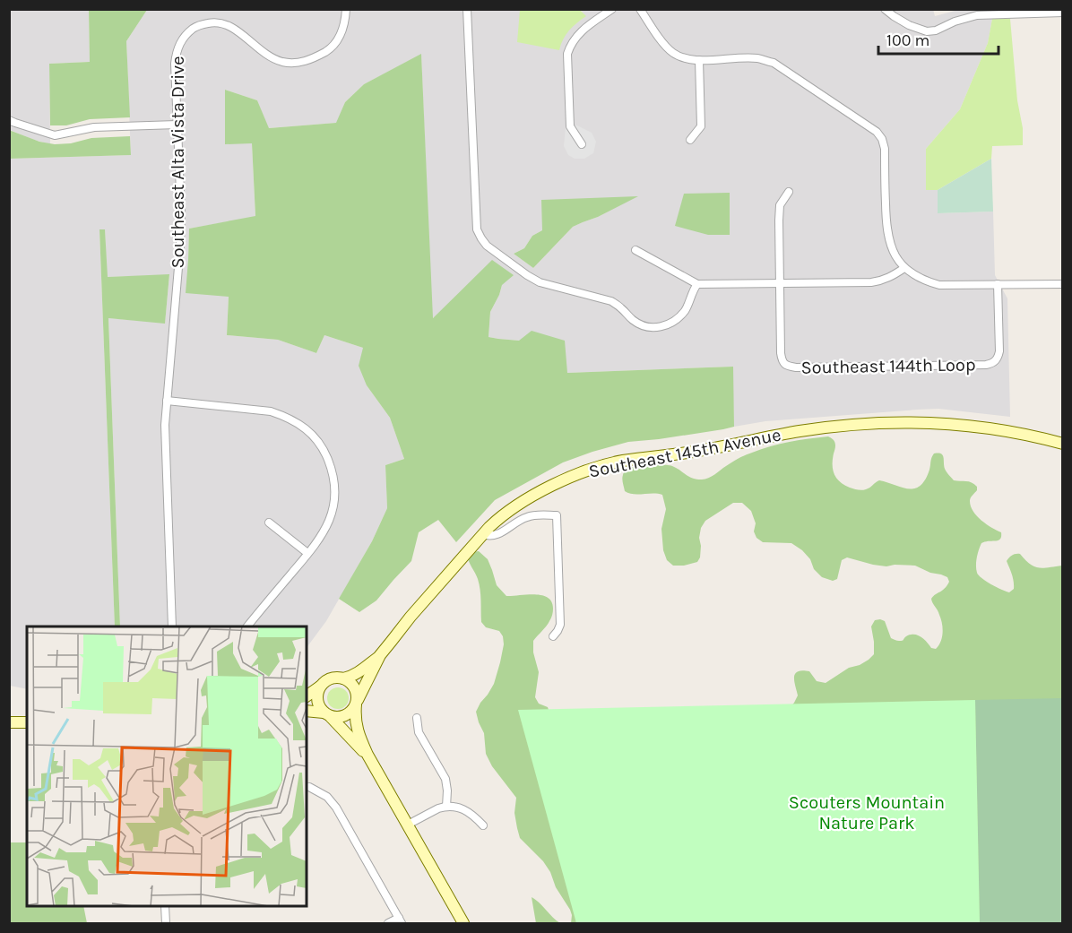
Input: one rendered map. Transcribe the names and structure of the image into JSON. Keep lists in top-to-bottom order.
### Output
{
  "streets": {
    "main road": ["Southeast 145th Avenue"],
    "street": ["Southeast Alta Vista Drive", "Southeast 144th Loop"]
  },
  "parks": ["Scouters Mountain Nature Park"],
  "scale_bar": "100 m"
}
